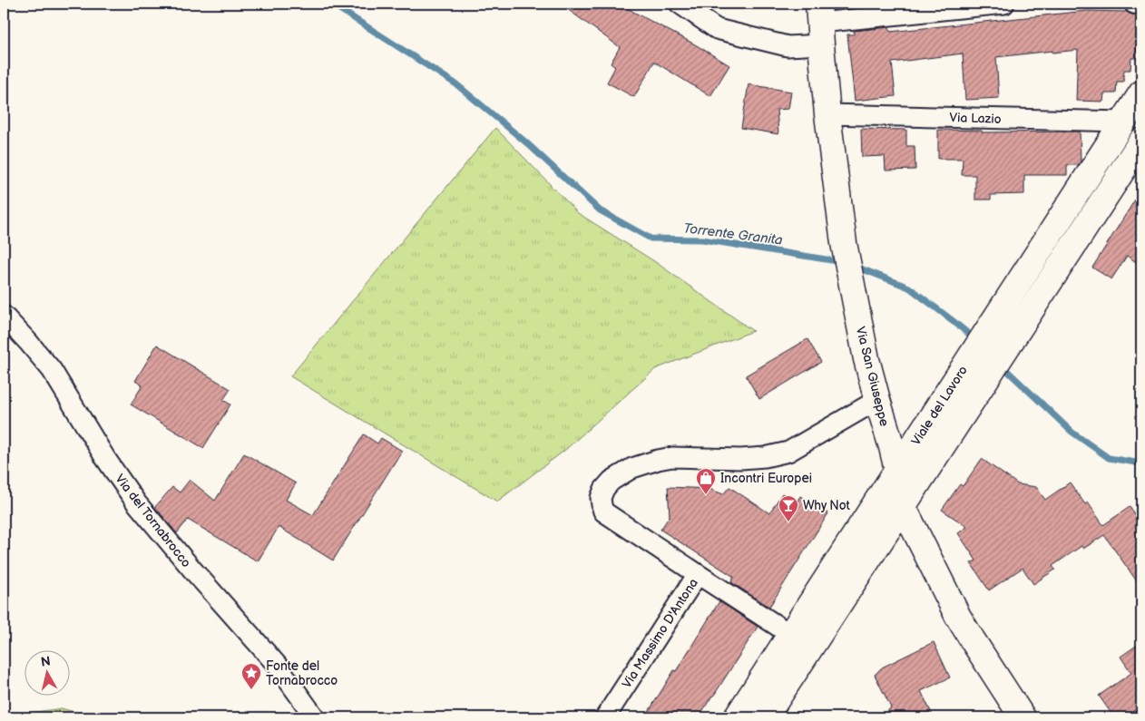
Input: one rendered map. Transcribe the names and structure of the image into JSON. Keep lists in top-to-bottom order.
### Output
{
  "streets": {
    "main road": ["Via San Giuseppe", "Viale del Lavoro"],
    "street": ["Via Lazio", "Via del Tornabrocco", "Via Massimo D'Antona"]
  },
  "crossings": [
    ["Via Lazio", "Via San Giuseppe"],
    ["Via Lazio", "Viale del Lavoro"],
    ["Via San Giuseppe", "Viale del Lavoro"],
    ["Viale del Lavoro", "Via Massimo D'Antona"]
  ],
  "water": ["Torrente Granita"],
  "places": {
    "shop": ["Incontri Europei"],
    "bar": ["Why Not"],
    "place": ["Fonte del Tornabrocco"]
  },
  "north": "top"
}
